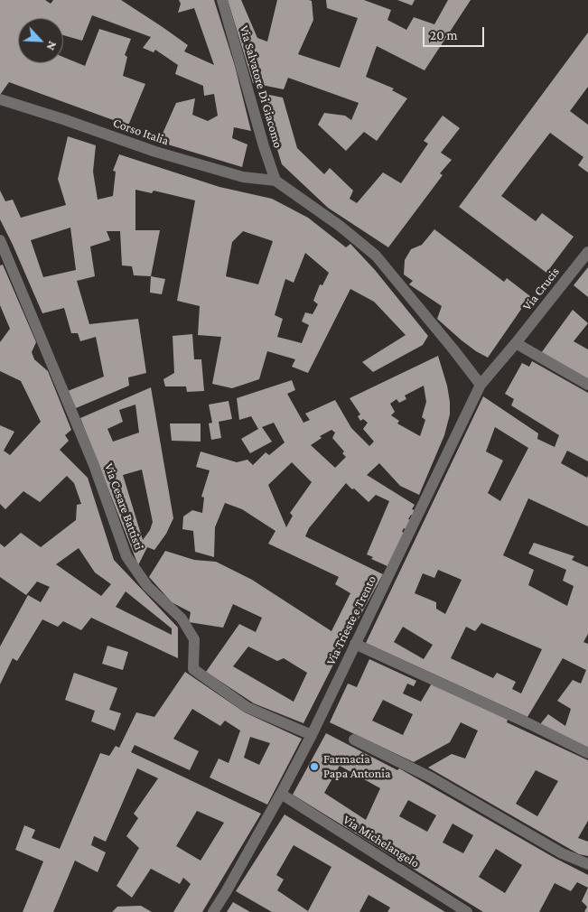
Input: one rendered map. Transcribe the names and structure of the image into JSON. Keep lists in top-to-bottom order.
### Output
{
  "streets": {
    "street": [
      "Via Salvatore Di Giacomo",
      "Corso Italia",
      "Via Crucis",
      "Via Cesare Battisti",
      "Via Trieste e Trento",
      "Via Michelangelo"
    ]
  },
  "crossings": [
    ["Via Salvatore Di Giacomo", "Corso Italia"],
    ["Via Crucis", "Via Trieste e Trento"],
    ["Via Cesare Battisti", "Via Trieste e Trento"],
    ["Via Trieste e Trento", "Via Michelangelo"]
  ],
  "places": ["Farmacia Papa Antonia"],
  "scale_bar": "20 m",
  "north": "bottom right"
}
